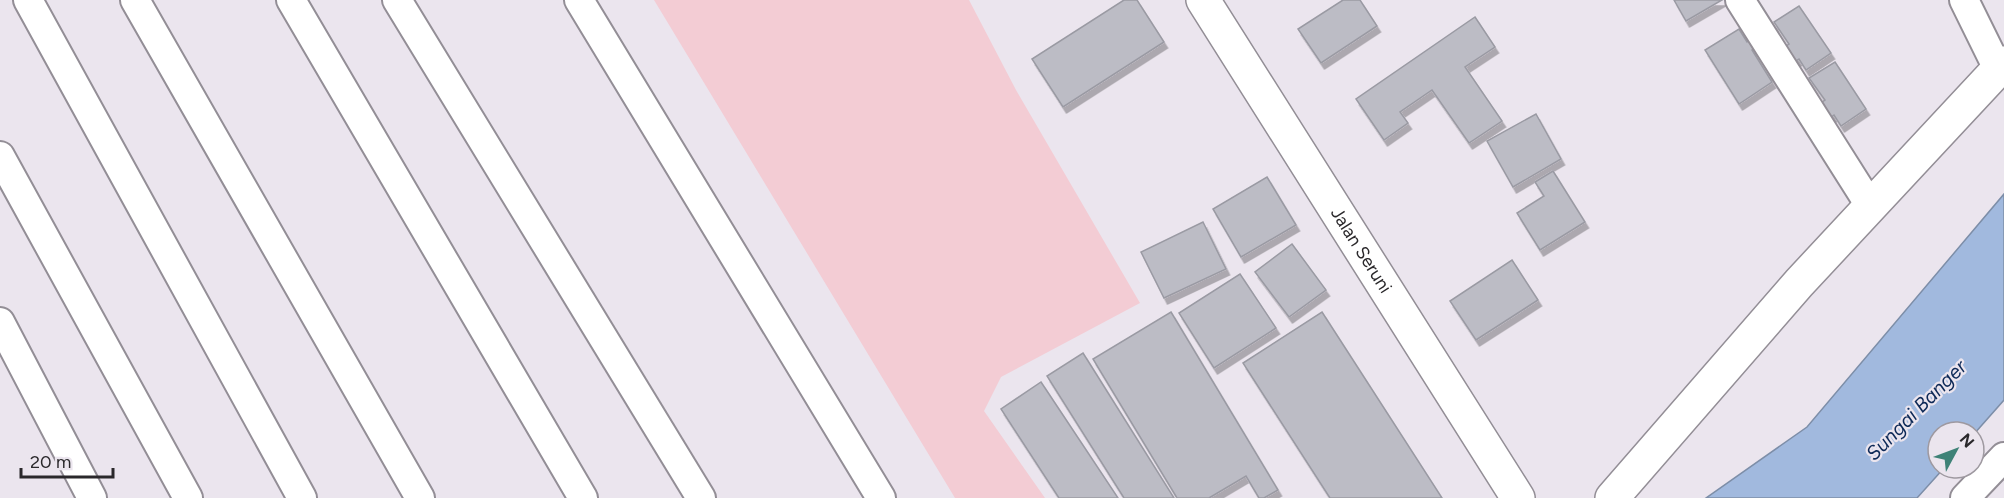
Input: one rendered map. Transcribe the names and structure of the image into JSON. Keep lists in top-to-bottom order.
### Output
{
  "streets": {
    "main road": ["Jalan Seruni"]
  },
  "water": ["Sungai Banger"],
  "scale_bar": "20 m",
  "north": "top right"
}
